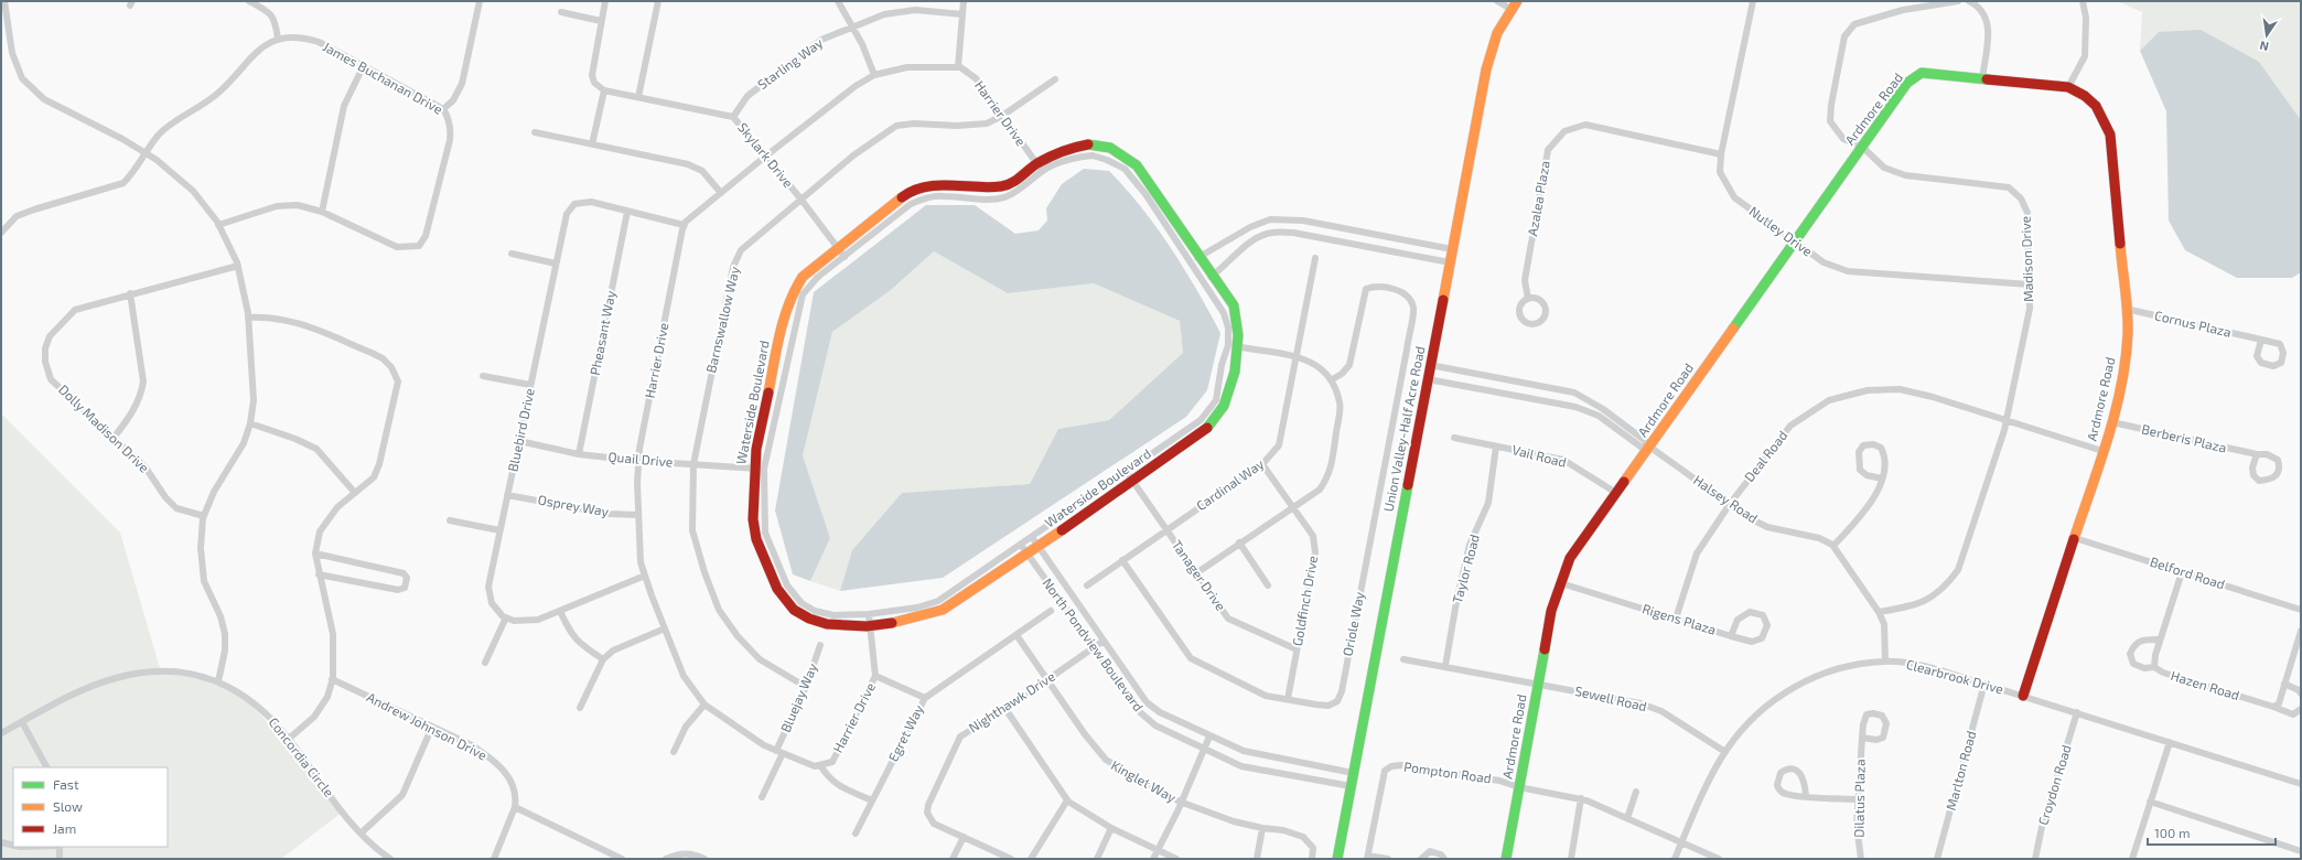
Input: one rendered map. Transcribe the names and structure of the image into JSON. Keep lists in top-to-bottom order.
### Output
{
  "streets": {
    "street": [
      "Starling Way",
      "James Buchanan Drive",
      "Ardmore Road",
      "Harrier Drive",
      "Skylark Drive",
      "Azalea Plaza",
      "Nutley Drive",
      "Madison Drive",
      "Barnswallow Way",
      "Cornus Plaza",
      "Pheasant Way",
      "Waterside Boulevard",
      "Dolly Madison Drive",
      "Union Valley-Half Acre Road",
      "Bluebird Drive",
      "Berberis Plaza",
      "Vail Road",
      "Deal Road",
      "Quail Drive",
      "Cardinal Way",
      "Halsey Road",
      "Osprey Way",
      "Taylor Road",
      "Belford Road",
      "Tanager Drive",
      "Goldfinch Drive",
      "Rigens Plaza",
      "Oriole Way",
      "North Pondview Boulevard",
      "Clearbrook Drive",
      "Hazen Road",
      "Bluejay Way",
      "Sewell Road",
      "Nighthawk Drive",
      "Andrew Johnson Drive",
      "Egret Way",
      "Concordia Circle",
      "Marlton Road",
      "Pompton Road",
      "Kinglet Way",
      "Croydon Road",
      "Dilatus Plaza"
    ]
  },
  "crossings": [
    ["Starling Way", "Skylark Drive"],
    ["Ardmore Road", "Nutley Drive"],
    ["Ardmore Road", "Madison Drive"],
    ["Ardmore Road", "Cornus Plaza"],
    ["Ardmore Road", "Berberis Plaza"],
    ["Ardmore Road", "Vail Road"],
    ["Ardmore Road", "Deal Road"],
    ["Ardmore Road", "Halsey Road"],
    ["Ardmore Road", "Belford Road"],
    ["Ardmore Road", "Rigens Plaza"],
    ["Ardmore Road", "Clearbrook Drive"],
    ["Ardmore Road", "Sewell Road"],
    ["Ardmore Road", "Pompton Road"],
    ["Harrier Drive", "Barnswallow Way"],
    ["Harrier Drive", "Waterside Boulevard"],
    ["Harrier Drive", "Bluebird Drive"],
    ["Harrier Drive", "Quail Drive"],
    ["Harrier Drive", "Osprey Way"],
    ["Harrier Drive", "Bluejay Way"],
    ["Skylark Drive", "Barnswallow Way"],
    ["Skylark Drive", "Waterside Boulevard"],
    ["Azalea Plaza", "Nutley Drive"],
    ["Nutley Drive", "Madison Drive"],
    ["Madison Drive", "Deal Road"],
    ["Barnswallow Way", "Quail Drive"],
    ["Barnswallow Way", "Bluejay Way"],
    ["Pheasant Way", "Bluebird Drive"],
    ["Pheasant Way", "Quail Drive"],
    ["Waterside Boulevard", "Quail Drive"],
    ["Waterside Boulevard", "Tanager Drive"],
    ["Waterside Boulevard", "North Pondview Boulevard"],
    ["Union Valley-Half Acre Road", "Halsey Road"],
    ["Union Valley-Half Acre Road", "North Pondview Boulevard"],
    ["Bluebird Drive", "Quail Drive"],
    ["Bluebird Drive", "Osprey Way"],
    ["Vail Road", "Taylor Road"],
    ["Deal Road", "Halsey Road"],
    ["Deal Road", "Rigens Plaza"],
    ["Cardinal Way", "Tanager Drive"],
    ["Cardinal Way", "Goldfinch Drive"],
    ["Cardinal Way", "Oriole Way"],
    ["Taylor Road", "Sewell Road"],
    ["Belford Road", "Hazen Road"],
    ["Tanager Drive", "Goldfinch Drive"],
    ["Goldfinch Drive", "Oriole Way"],
    ["North Pondview Boulevard", "Nighthawk Drive"],
    ["Clearbrook Drive", "Sewell Road"],
    ["Clearbrook Drive", "Marlton Road"],
    ["Clearbrook Drive", "Pompton Road"],
    ["Clearbrook Drive", "Croydon Road"],
    ["Nighthawk Drive", "Kinglet Way"],
    ["Egret Way", "Kinglet Way"]
  ],
  "legend": ["Fast", "Slow", "Jam"],
  "scale_bar": "100 m",
  "north": "bottom"
}
